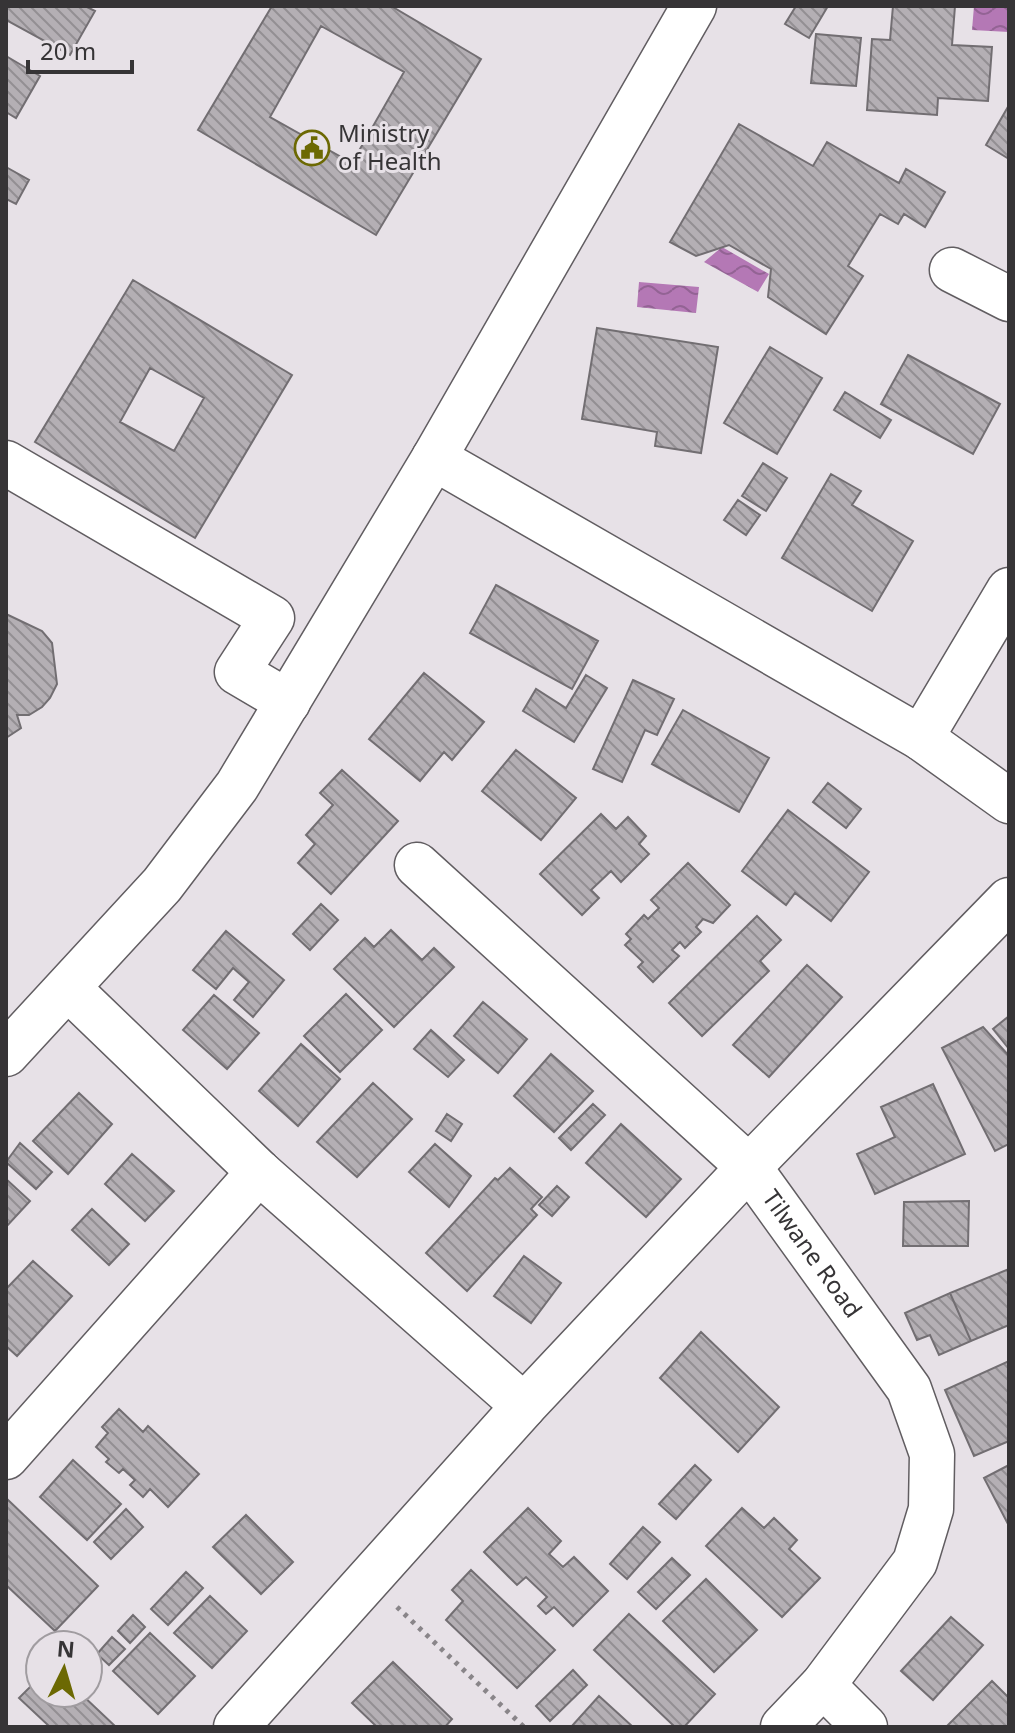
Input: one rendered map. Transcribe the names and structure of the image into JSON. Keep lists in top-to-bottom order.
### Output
{
  "streets": {
    "street": ["Tilwane Road"]
  },
  "places": {
    "public building": ["Ministry of Health"]
  },
  "scale_bar": "20 m",
  "north": "top"
}
